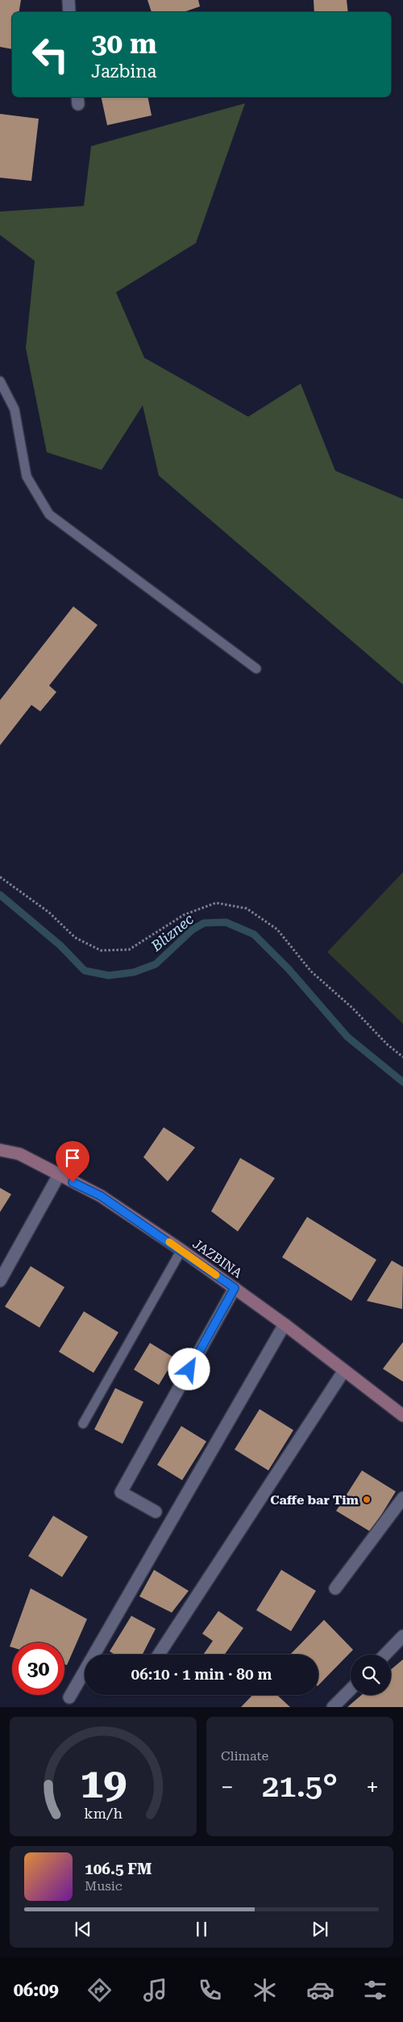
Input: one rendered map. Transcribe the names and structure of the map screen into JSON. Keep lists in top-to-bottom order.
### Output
{
  "streets": {
    "street": ["JAZBINA"]
  },
  "water": ["Bliznec"],
  "places": ["Caffe bar Tim"],
  "page": {
    "turn": ["30 m", "Jazbina"],
    "limit": "30",
    "trip": "06:10 · 1 min · 80 m",
    "tile": "Climate",
    "heat": ["−", "21.5°", "+"],
    "song": ["106.5 FM", "Music"],
    "tabs": "06:09",
    "gauge": ["19", "km/h"]
  }
}
